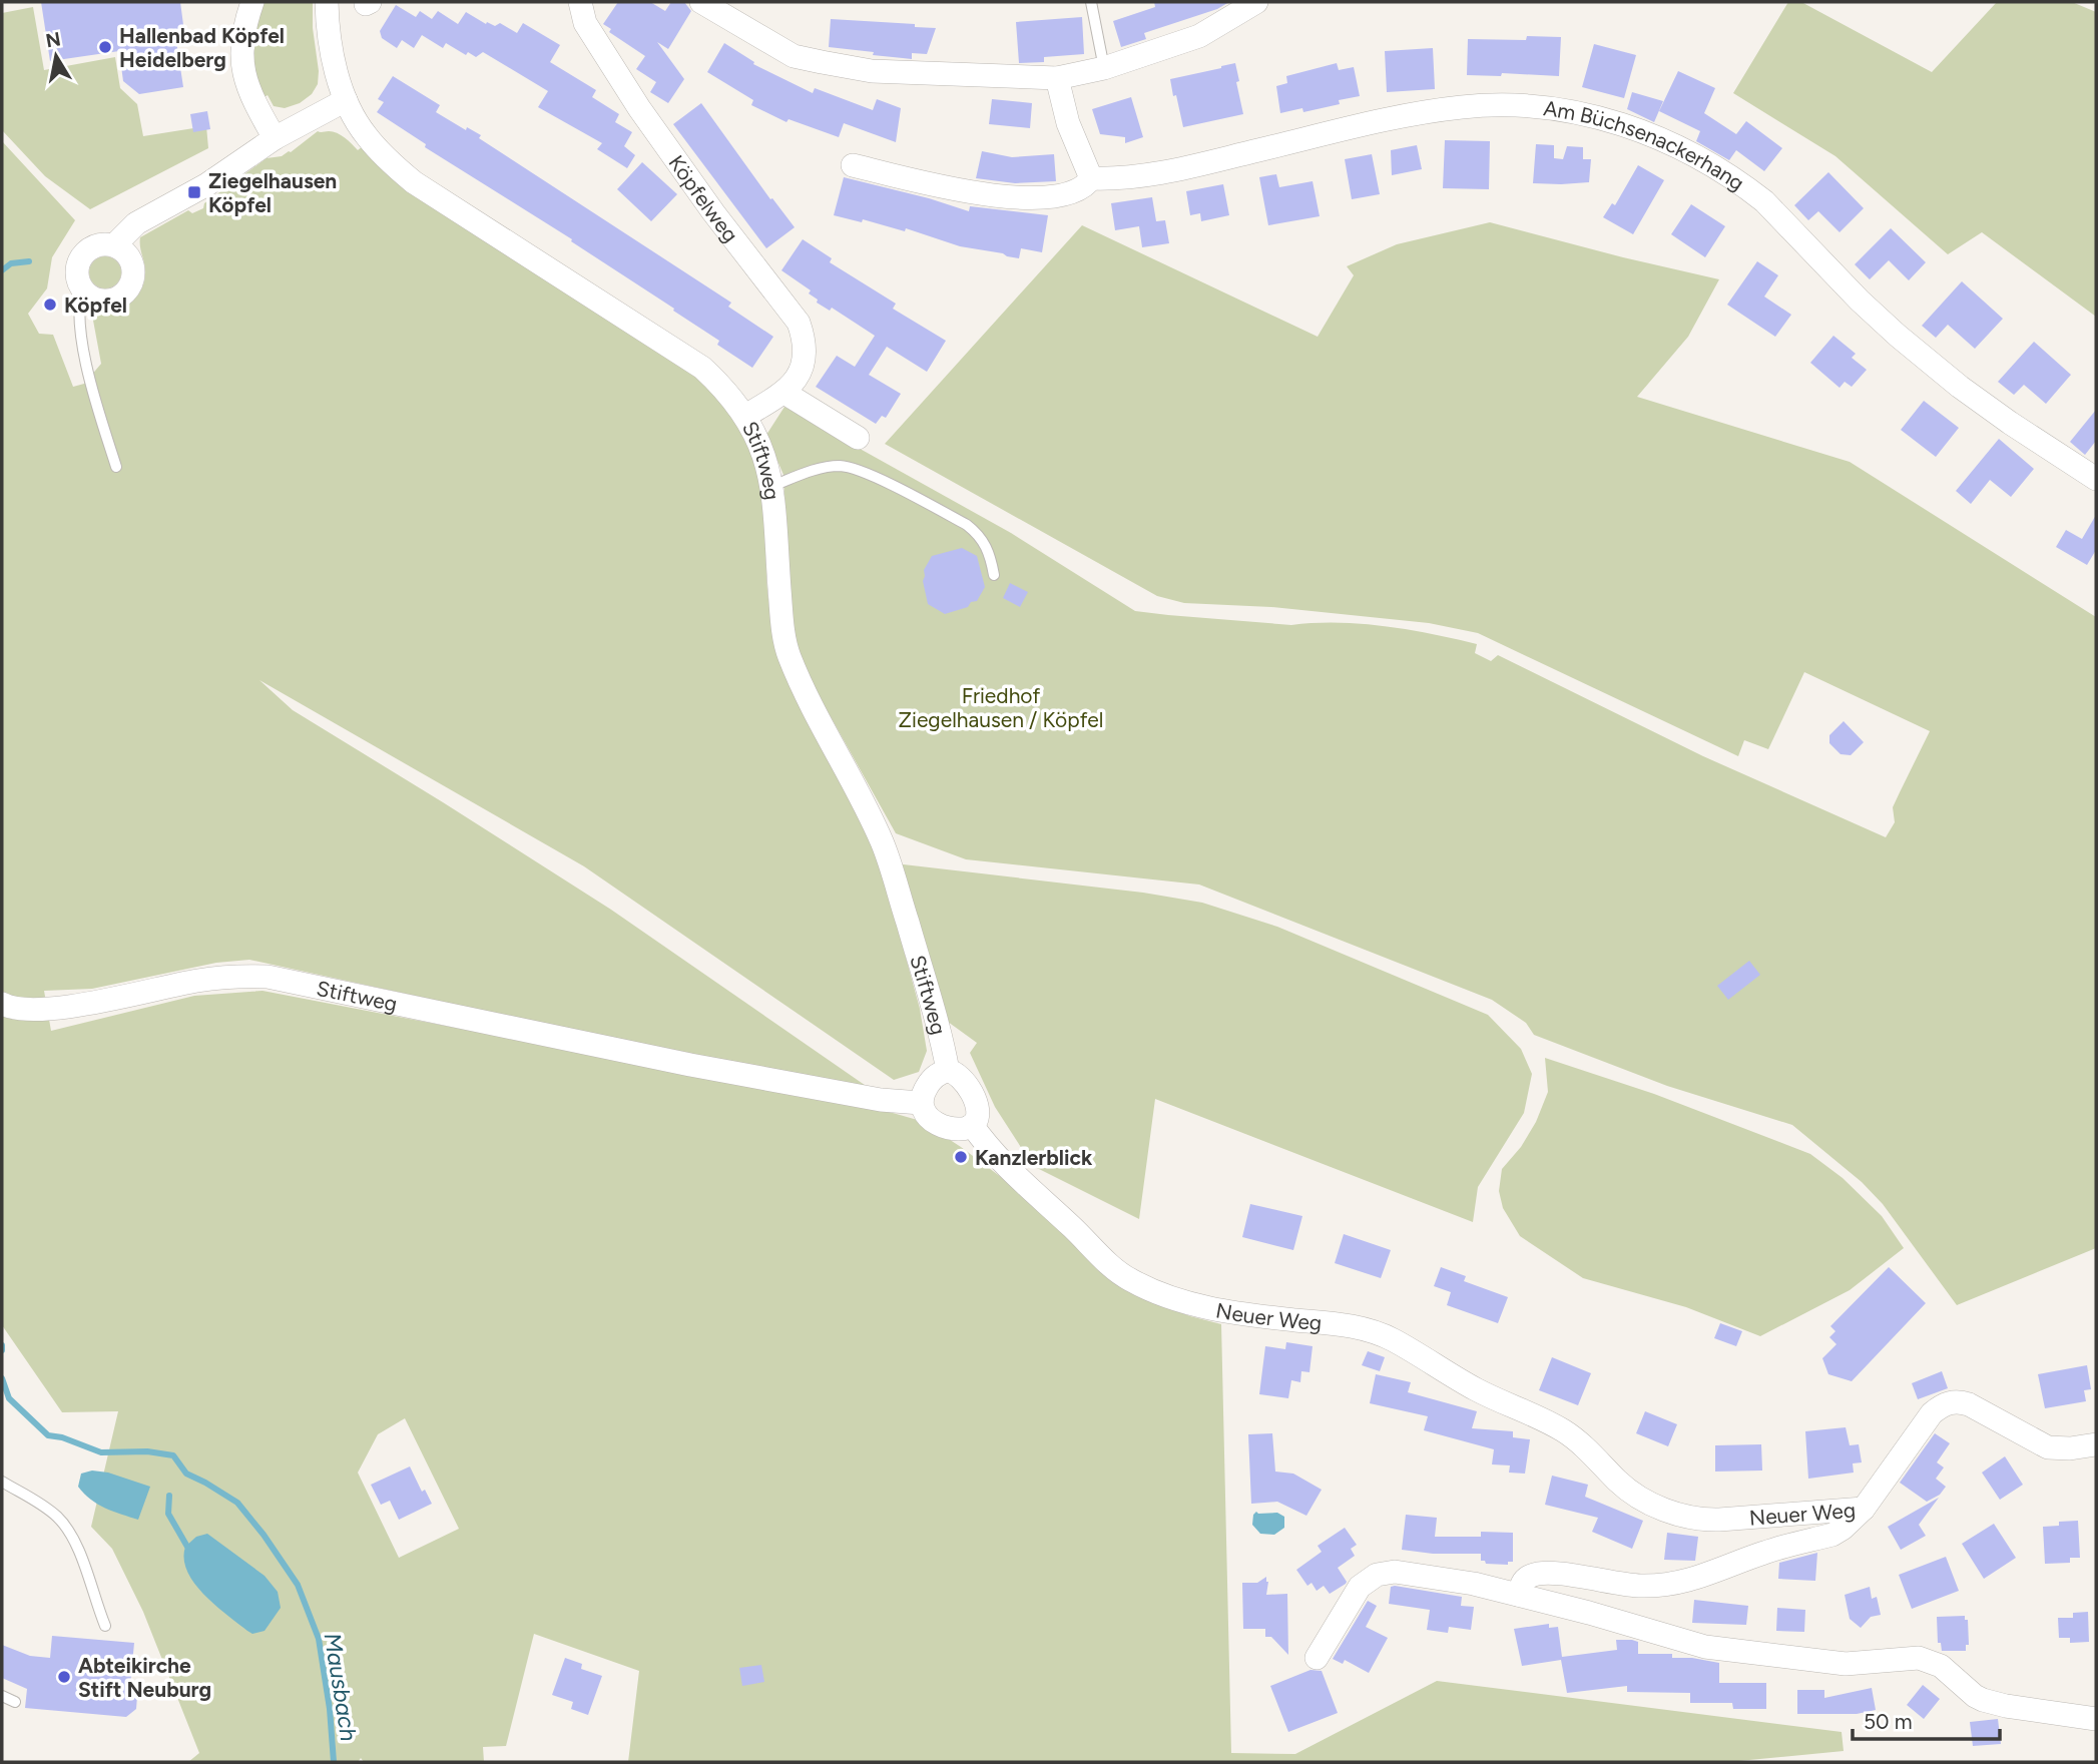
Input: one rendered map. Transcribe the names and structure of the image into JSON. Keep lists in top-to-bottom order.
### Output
{
  "streets": {
    "street": [
      "Am Büchsenackerhang",
      "Köpfelweg",
      "Stiftweg",
      "Neuer Weg"
    ]
  },
  "crossings": [
    ["Köpfelweg", "Stiftweg"],
    ["Stiftweg", "Neuer Weg"]
  ],
  "water": ["Mausbach"],
  "parks": ["Friedhof Ziegelhausen / Köpfel"],
  "places": {
    "other": [
      "Hallenbad Köpfel Heidelberg",
      "Köpfel",
      "Kanzlerblick",
      "Abteikirche Stift Neuburg"
    ],
    "transit": ["Ziegelhausen Köpfel"]
  },
  "scale_bar": "50 m",
  "north": "top"
}
